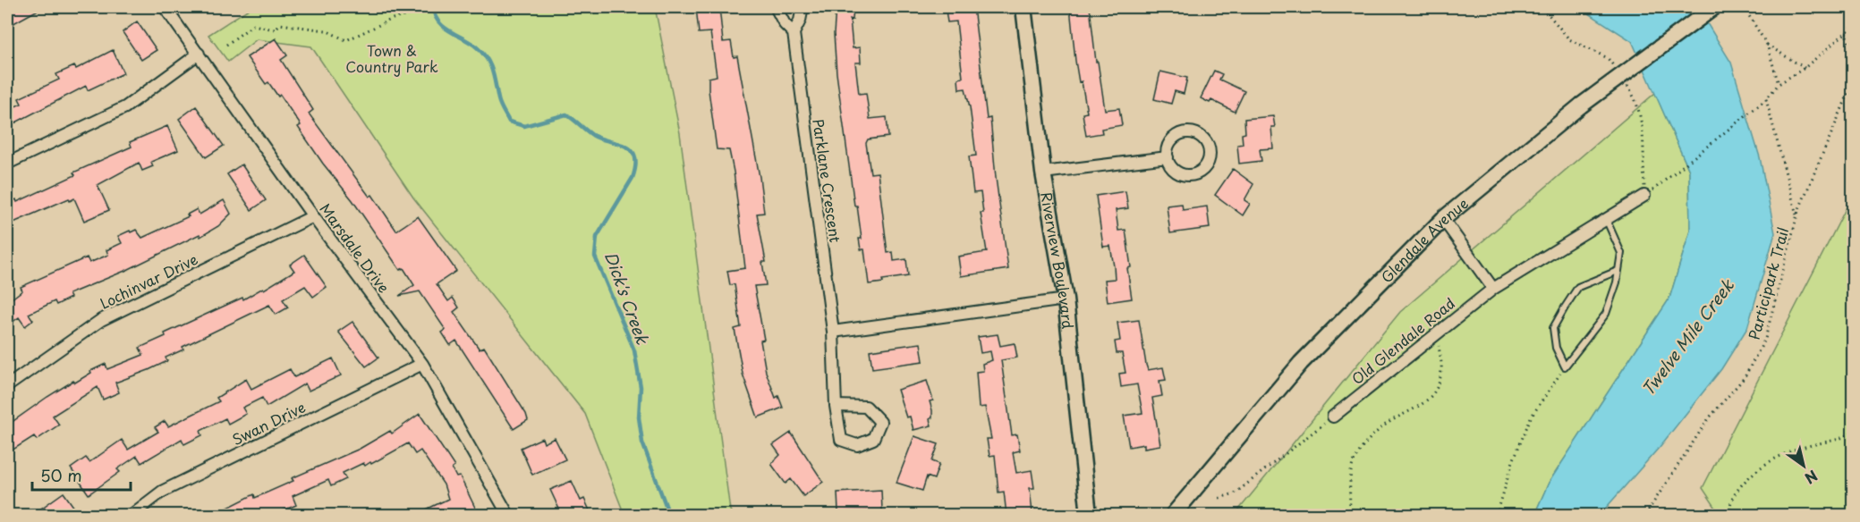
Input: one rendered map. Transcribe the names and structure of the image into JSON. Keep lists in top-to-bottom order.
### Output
{
  "streets": {
    "main road": ["Glendale Avenue", "Riverview Boulevard"],
    "street": [
      "Parklane Crescent",
      "Marsdale Drive",
      "Lochinvar Drive",
      "Old Glendale Road",
      "Swan Drive"
    ],
    "path": ["Participark Trail"]
  },
  "crossings": [
    ["Marsdale Drive", "Lochinvar Drive"],
    ["Marsdale Drive", "Swan Drive"]
  ],
  "water": ["Dick's Creek", "Twelve Mile Creek"],
  "parks": ["Town & Country Park"],
  "scale_bar": "50 m",
  "north": "bottom right"
}
